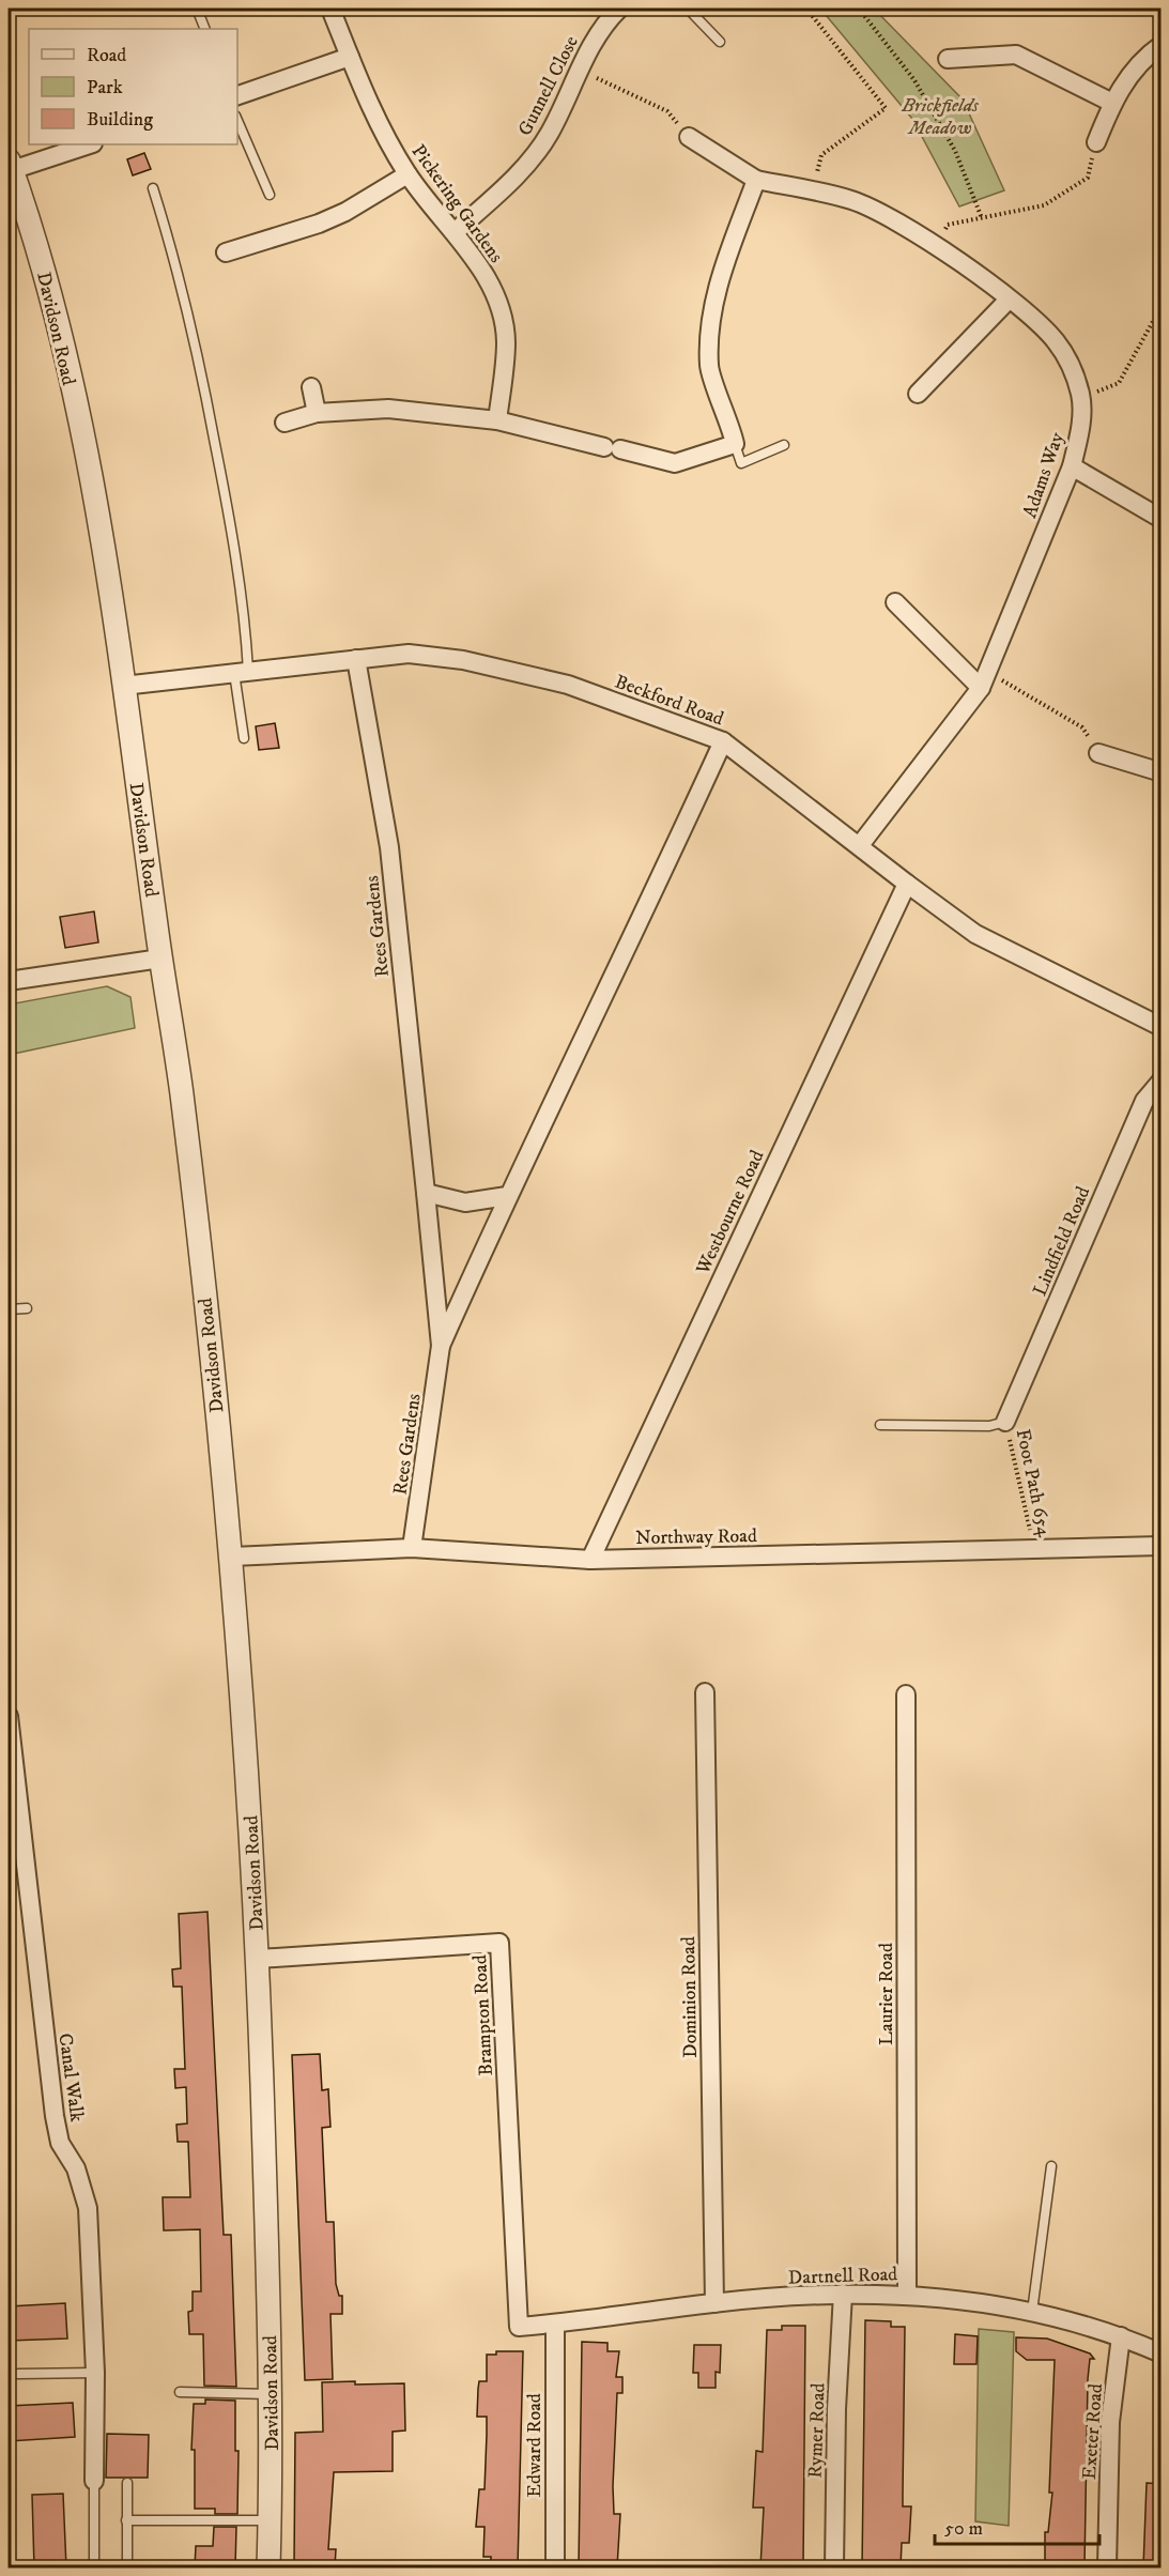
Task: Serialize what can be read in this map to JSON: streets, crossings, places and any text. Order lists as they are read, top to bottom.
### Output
{
  "streets": {
    "street": [
      "Gunnell Close",
      "Pickering Gardens",
      "Davidson Road",
      "Adams Way",
      "Beckford Road",
      "Rees Gardens",
      "Westbourne Road",
      "Lindfield Road",
      "Northway Road",
      "Laurier Road",
      "Dominion Road",
      "Brampton Road",
      "Canal Walk",
      "Dartnell Road",
      "Rymer Road",
      "Exeter Road",
      "Edward Road"
    ],
    "path": ["Foot Path 654"]
  },
  "crossings": [
    ["Gunnell Close", "Pickering Gardens"],
    ["Davidson Road", "Beckford Road"],
    ["Davidson Road", "Northway Road"],
    ["Davidson Road", "Brampton Road"],
    ["Adams Way", "Beckford Road"],
    ["Beckford Road", "Rees Gardens"],
    ["Beckford Road", "Westbourne Road"],
    ["Rees Gardens", "Northway Road"],
    ["Westbourne Road", "Northway Road"],
    ["Lindfield Road", "Foot Path 654"],
    ["Foot Path 654", "Northway Road"],
    ["Laurier Road", "Dartnell Road"],
    ["Dominion Road", "Dartnell Road"],
    ["Brampton Road", "Dartnell Road"],
    ["Dartnell Road", "Rymer Road"],
    ["Dartnell Road", "Exeter Road"],
    ["Dartnell Road", "Edward Road"]
  ],
  "parks": ["Brickfields Meadow"],
  "legend": ["Road", "Park", "Building"],
  "scale_bar": "50 m"
}
